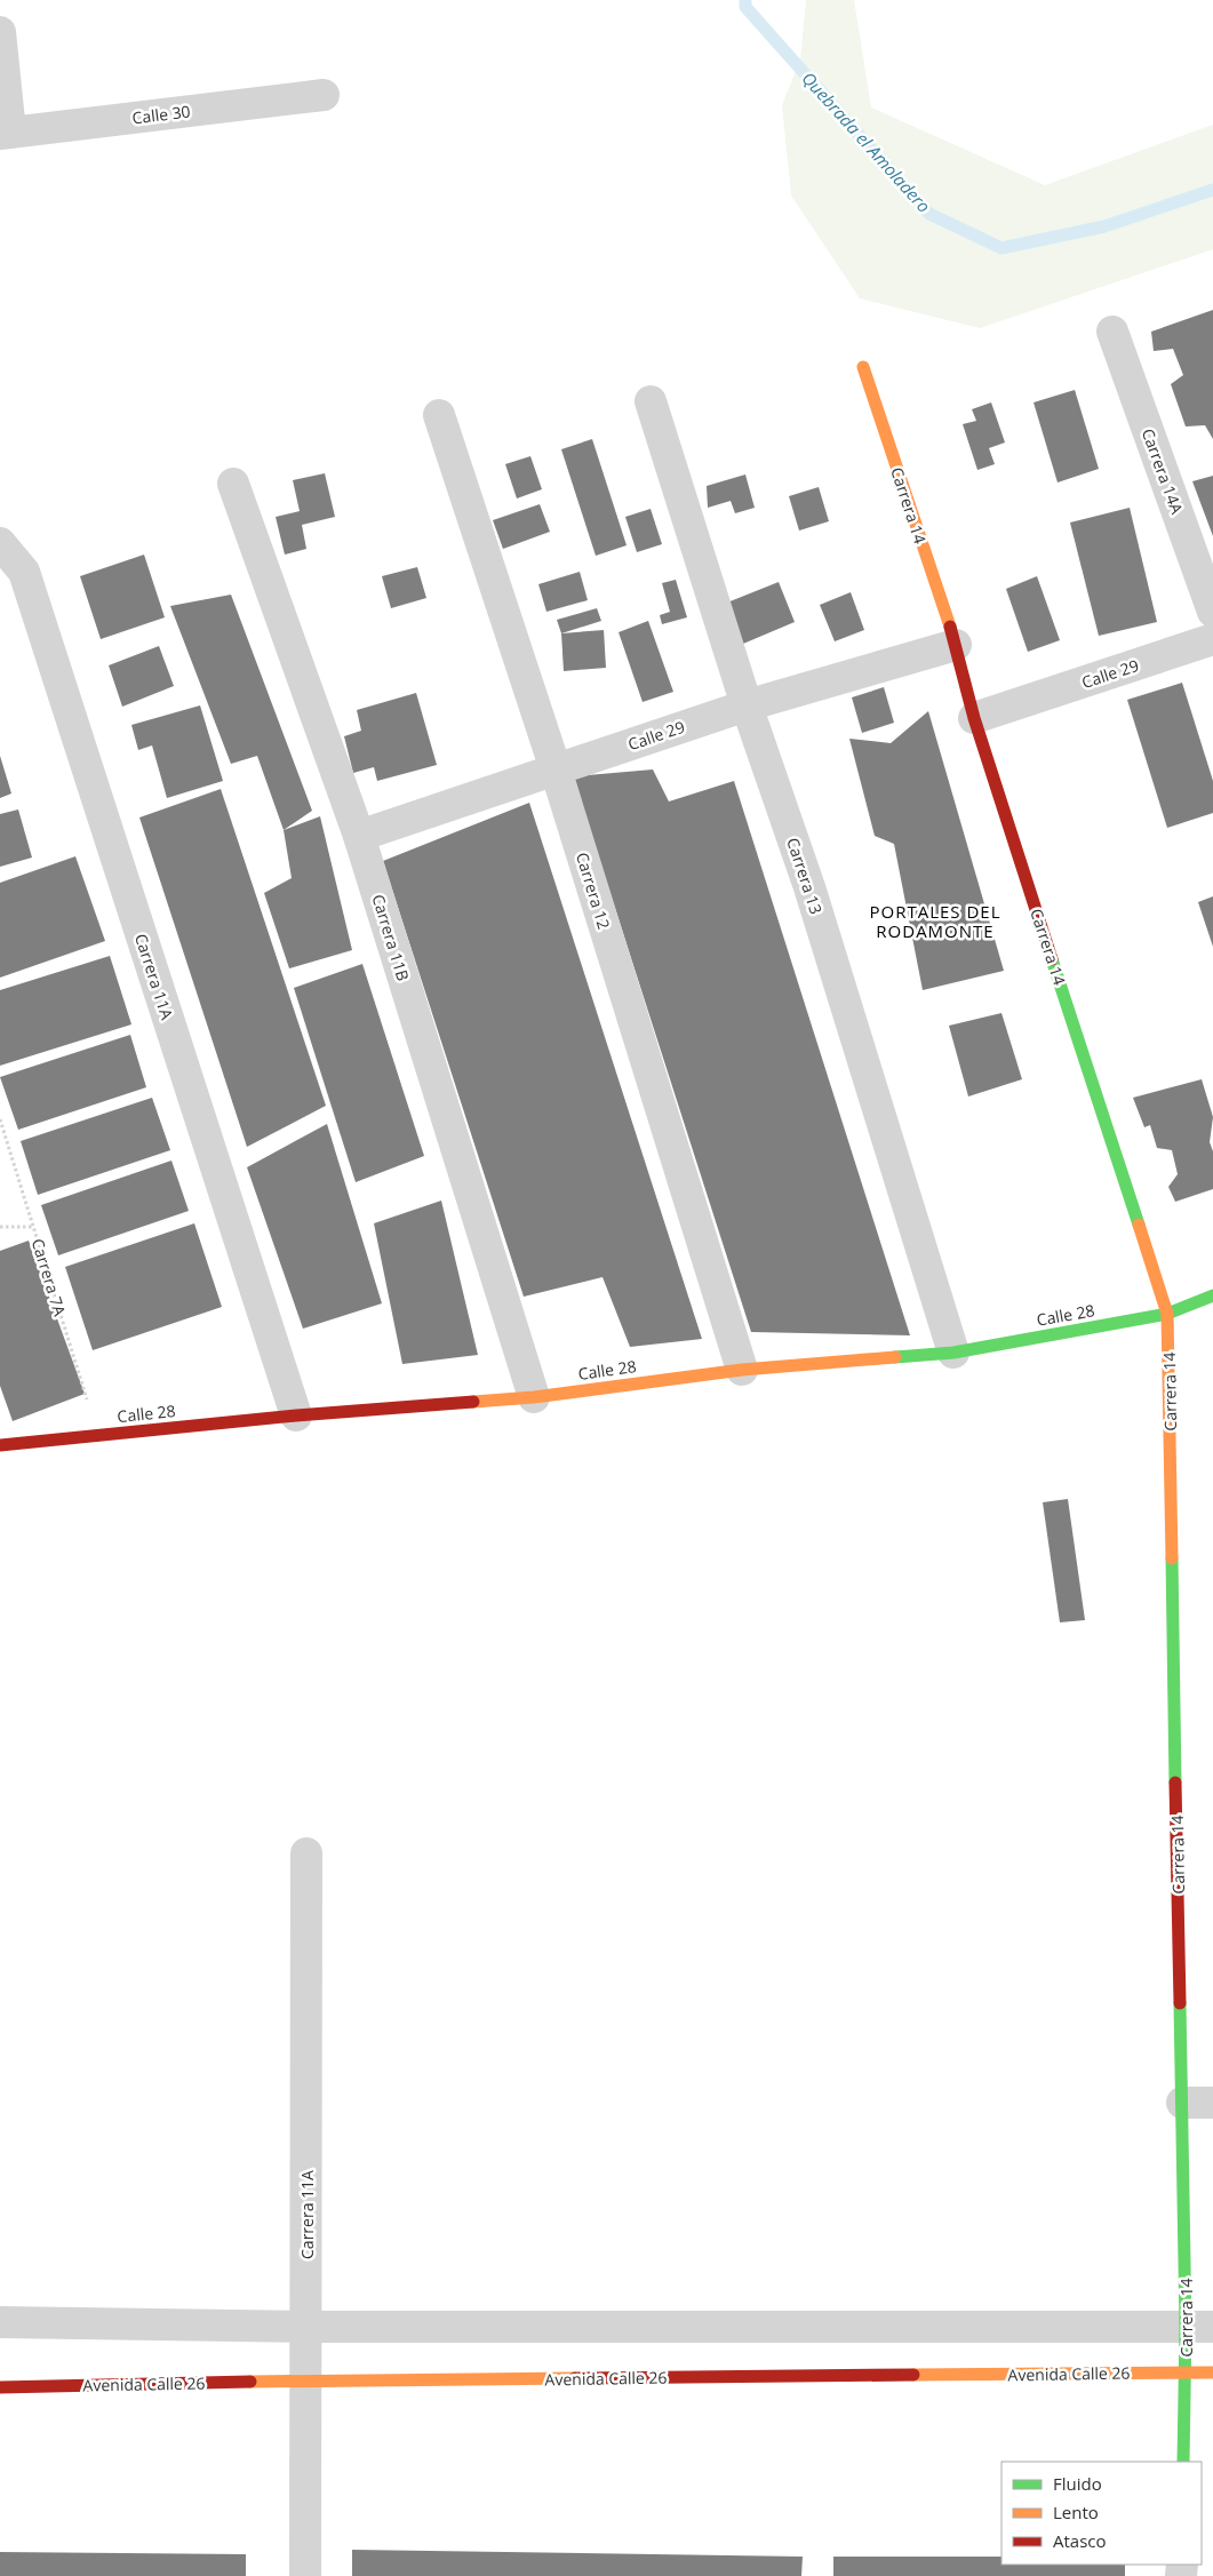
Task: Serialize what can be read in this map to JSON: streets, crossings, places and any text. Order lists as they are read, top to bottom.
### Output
{
  "streets": {
    "street": [
      "Calle 30",
      "Carrera 14A",
      "Carrera 14",
      "Calle 29",
      "Carrera 13",
      "Carrera 12",
      "Carrera 11B",
      "Carrera 11A",
      "Calle 28",
      "Avenida Calle 26"
    ],
    "path": ["Carrera 7A"]
  },
  "crossings": [
    ["Carrera 14", "Calle 29"],
    ["Carrera 14", "Calle 28"],
    ["Carrera 14", "Avenida Calle 26"],
    ["Calle 29", "Carrera 13"],
    ["Calle 29", "Carrera 12"],
    ["Calle 29", "Carrera 11B"],
    ["Carrera 13", "Calle 28"],
    ["Carrera 12", "Calle 28"],
    ["Carrera 11B", "Calle 28"],
    ["Carrera 11A", "Calle 28"],
    ["Carrera 11A", "Avenida Calle 26"],
    ["Carrera 7A", "Calle 28"]
  ],
  "districts": ["PORTALES DEL RODAMONTE"],
  "water": ["Quebrada el Amoladero"],
  "legend": ["Fluido", "Lento", "Atasco"]
}
